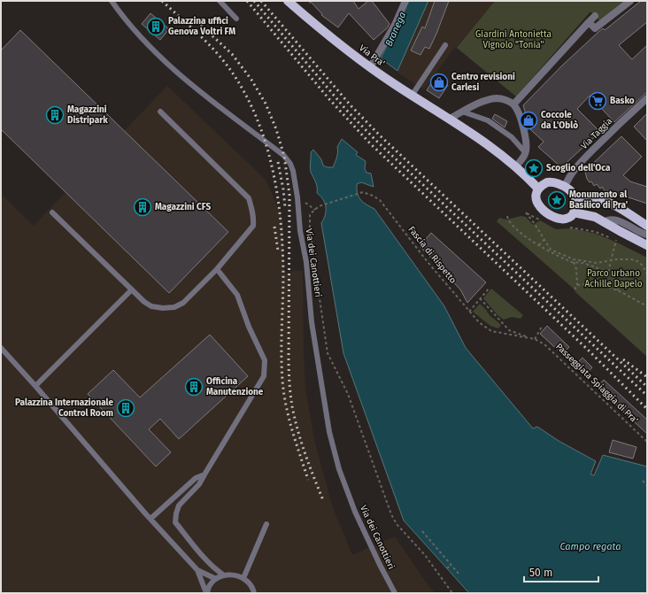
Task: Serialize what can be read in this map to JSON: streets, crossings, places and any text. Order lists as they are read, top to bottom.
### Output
{
  "streets": {
    "main road": ["Via Pra'"],
    "street": ["Via Taggia"],
    "lane": ["Via dei Canottieri"],
    "path": ["Fascia di Rispetto", "Passeggiata Spiaggia di Pra'"]
  },
  "crossings": [
    ["Via Pra'", "Via Taggia"],
    ["Fascia di Rispetto", "Passeggiata Spiaggia di Pra'"]
  ],
  "water": ["Branega", "Campo regata"],
  "parks": ["Giardini Antonietta Vignolo \"Tonia\"", "Parco urbano Achille Dapelo"],
  "places": {
    "building": [
      "Palazzina uffici Genova Voltri FM",
      "Magazzini Distripark",
      "Magazzini CFS",
      "Officina Manutenzione",
      "Palazzina Internazionale Control Room"
    ],
    "shop": ["Centro revisioni Carlesi", "Coccole da L'Oblò"],
    "supermarket": ["Basko"],
    "place": ["Scoglio dell'Oca", "Monumento al Basilico di Pra'"]
  },
  "scale_bar": "50 m"
}
